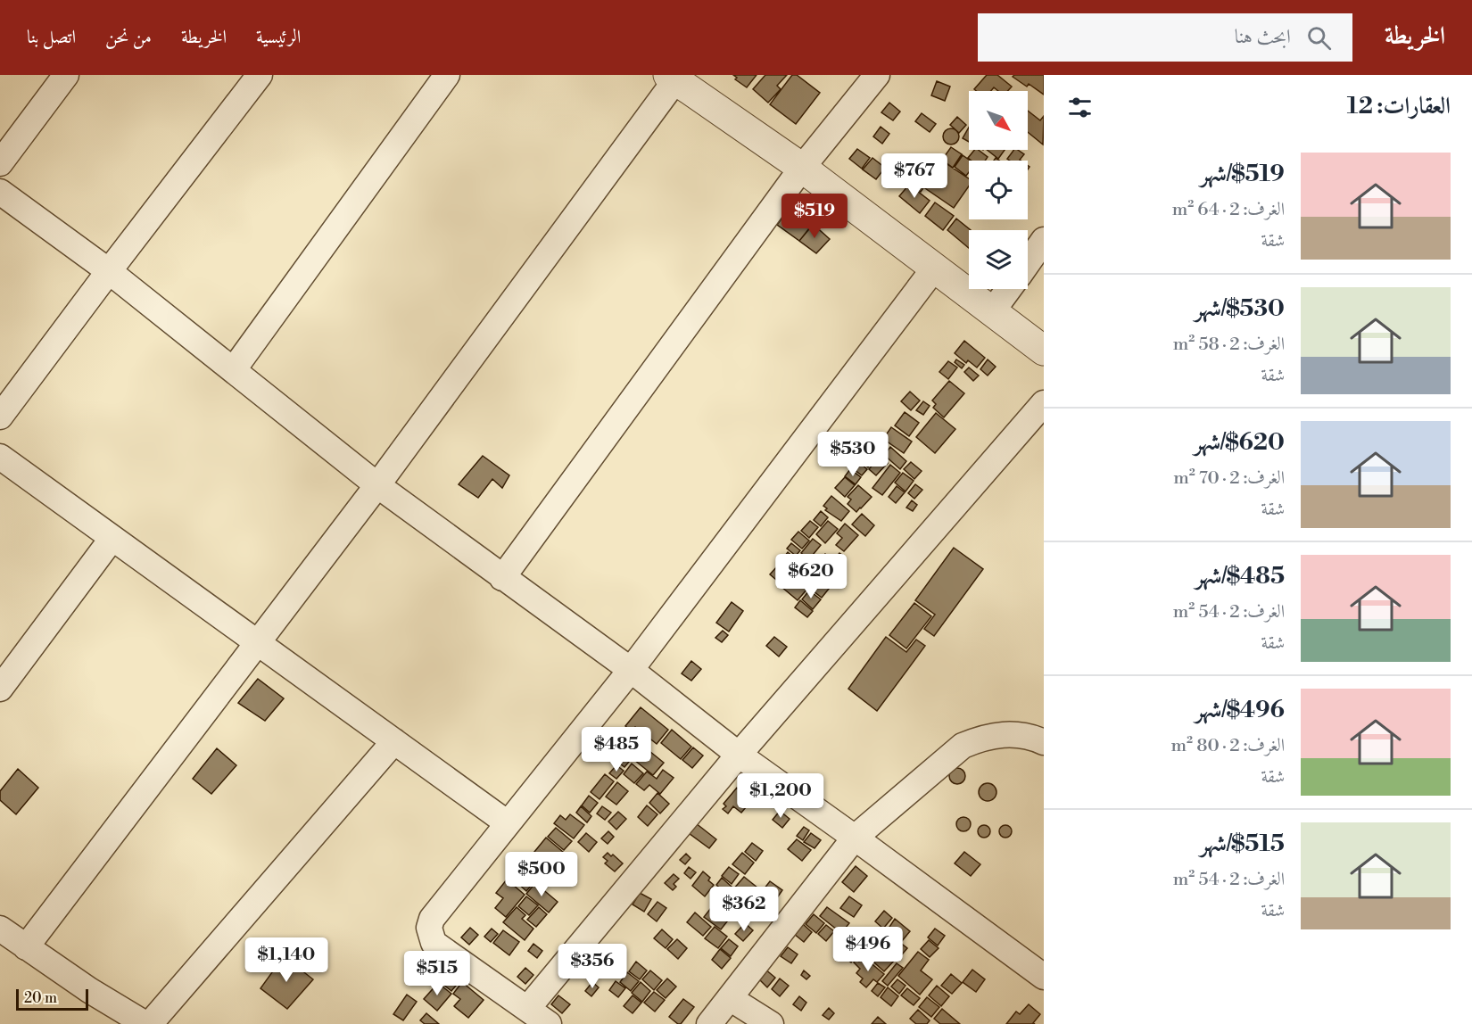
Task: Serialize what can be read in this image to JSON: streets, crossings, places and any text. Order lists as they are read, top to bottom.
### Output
{
  "scale_bar": "20 m",
  "north": "bottom right",
  "page": {
    "header": "الخريطة",
    "search": "ابحث هنا",
    "nav": [
      "الرئيسية",
      "الخريطة",
      "من نحن",
      "اتصل بنا"
    ],
    "heading": "العقارات: 12",
    "list": [
      {
        "name": "$519/شهر",
        "note": "الغرف: 2 · 64 m² · شقة"
      },
      {
        "name": "$530/شهر",
        "note": "الغرف: 2 · 58 m² · شقة"
      },
      {
        "name": "$620/شهر",
        "note": "الغرف: 2 · 70 m² · شقة"
      },
      {
        "name": "$485/شهر",
        "note": "الغرف: 2 · 54 m² · شقة"
      },
      {
        "name": "$496/شهر",
        "note": "الغرف: 2 · 80 m² · شقة"
      },
      {
        "name": "$515/شهر",
        "note": "الغرف: 2 · 54 m² · شقة"
      }
    ],
    "price": [
      "$767",
      "$519",
      "$530",
      "$620",
      "$485",
      "$1,200",
      "$500",
      "$362",
      "$496",
      "$1,140",
      "$356",
      "$515"
    ],
    "scale": "20 m"
  }
}
